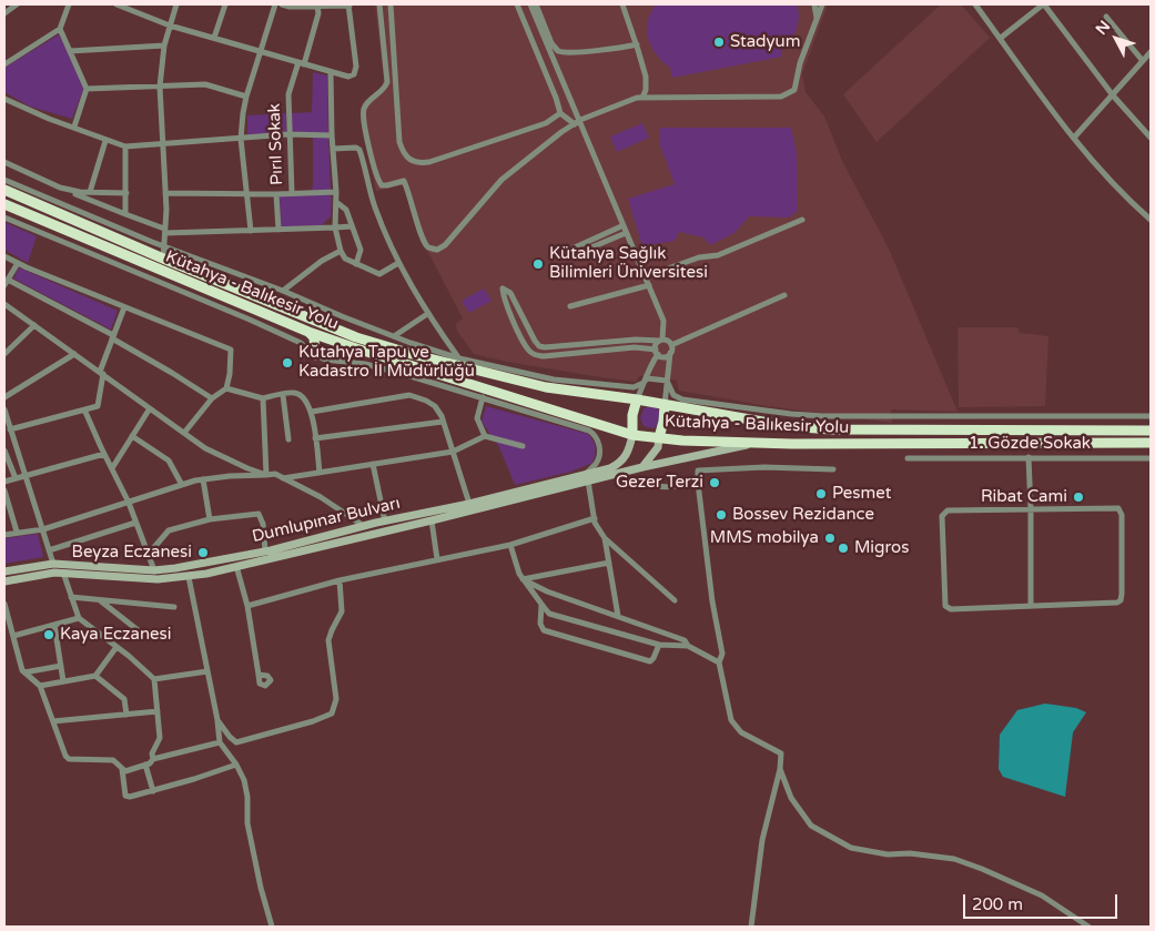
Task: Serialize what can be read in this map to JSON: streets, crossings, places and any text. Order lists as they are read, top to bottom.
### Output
{
  "streets": {
    "highway": ["Kütahya - Balıkesir Yolu"],
    "main road": ["Dumlupınar Bulvarı"],
    "street": ["Pırıl Sokak", "1. Gözde Sokak"]
  },
  "crossings": [
    ["Kütahya - Balıkesir Yolu", "Dumlupınar Bulvarı"]
  ],
  "places": [
    "Stadyum",
    "Kütahya Sağlık Bilimleri Üniversitesi",
    "Kütahya Tapu ve Kadastro İl Müdürlüğü",
    "Gezer Terzi",
    "Pesmet",
    "Ribat Cami",
    "Bossev Rezidance",
    "MMS mobilya",
    "Migros",
    "Beyza Eczanesi",
    "Kaya Eczanesi"
  ],
  "scale_bar": "200 m",
  "north": "top left"
}
